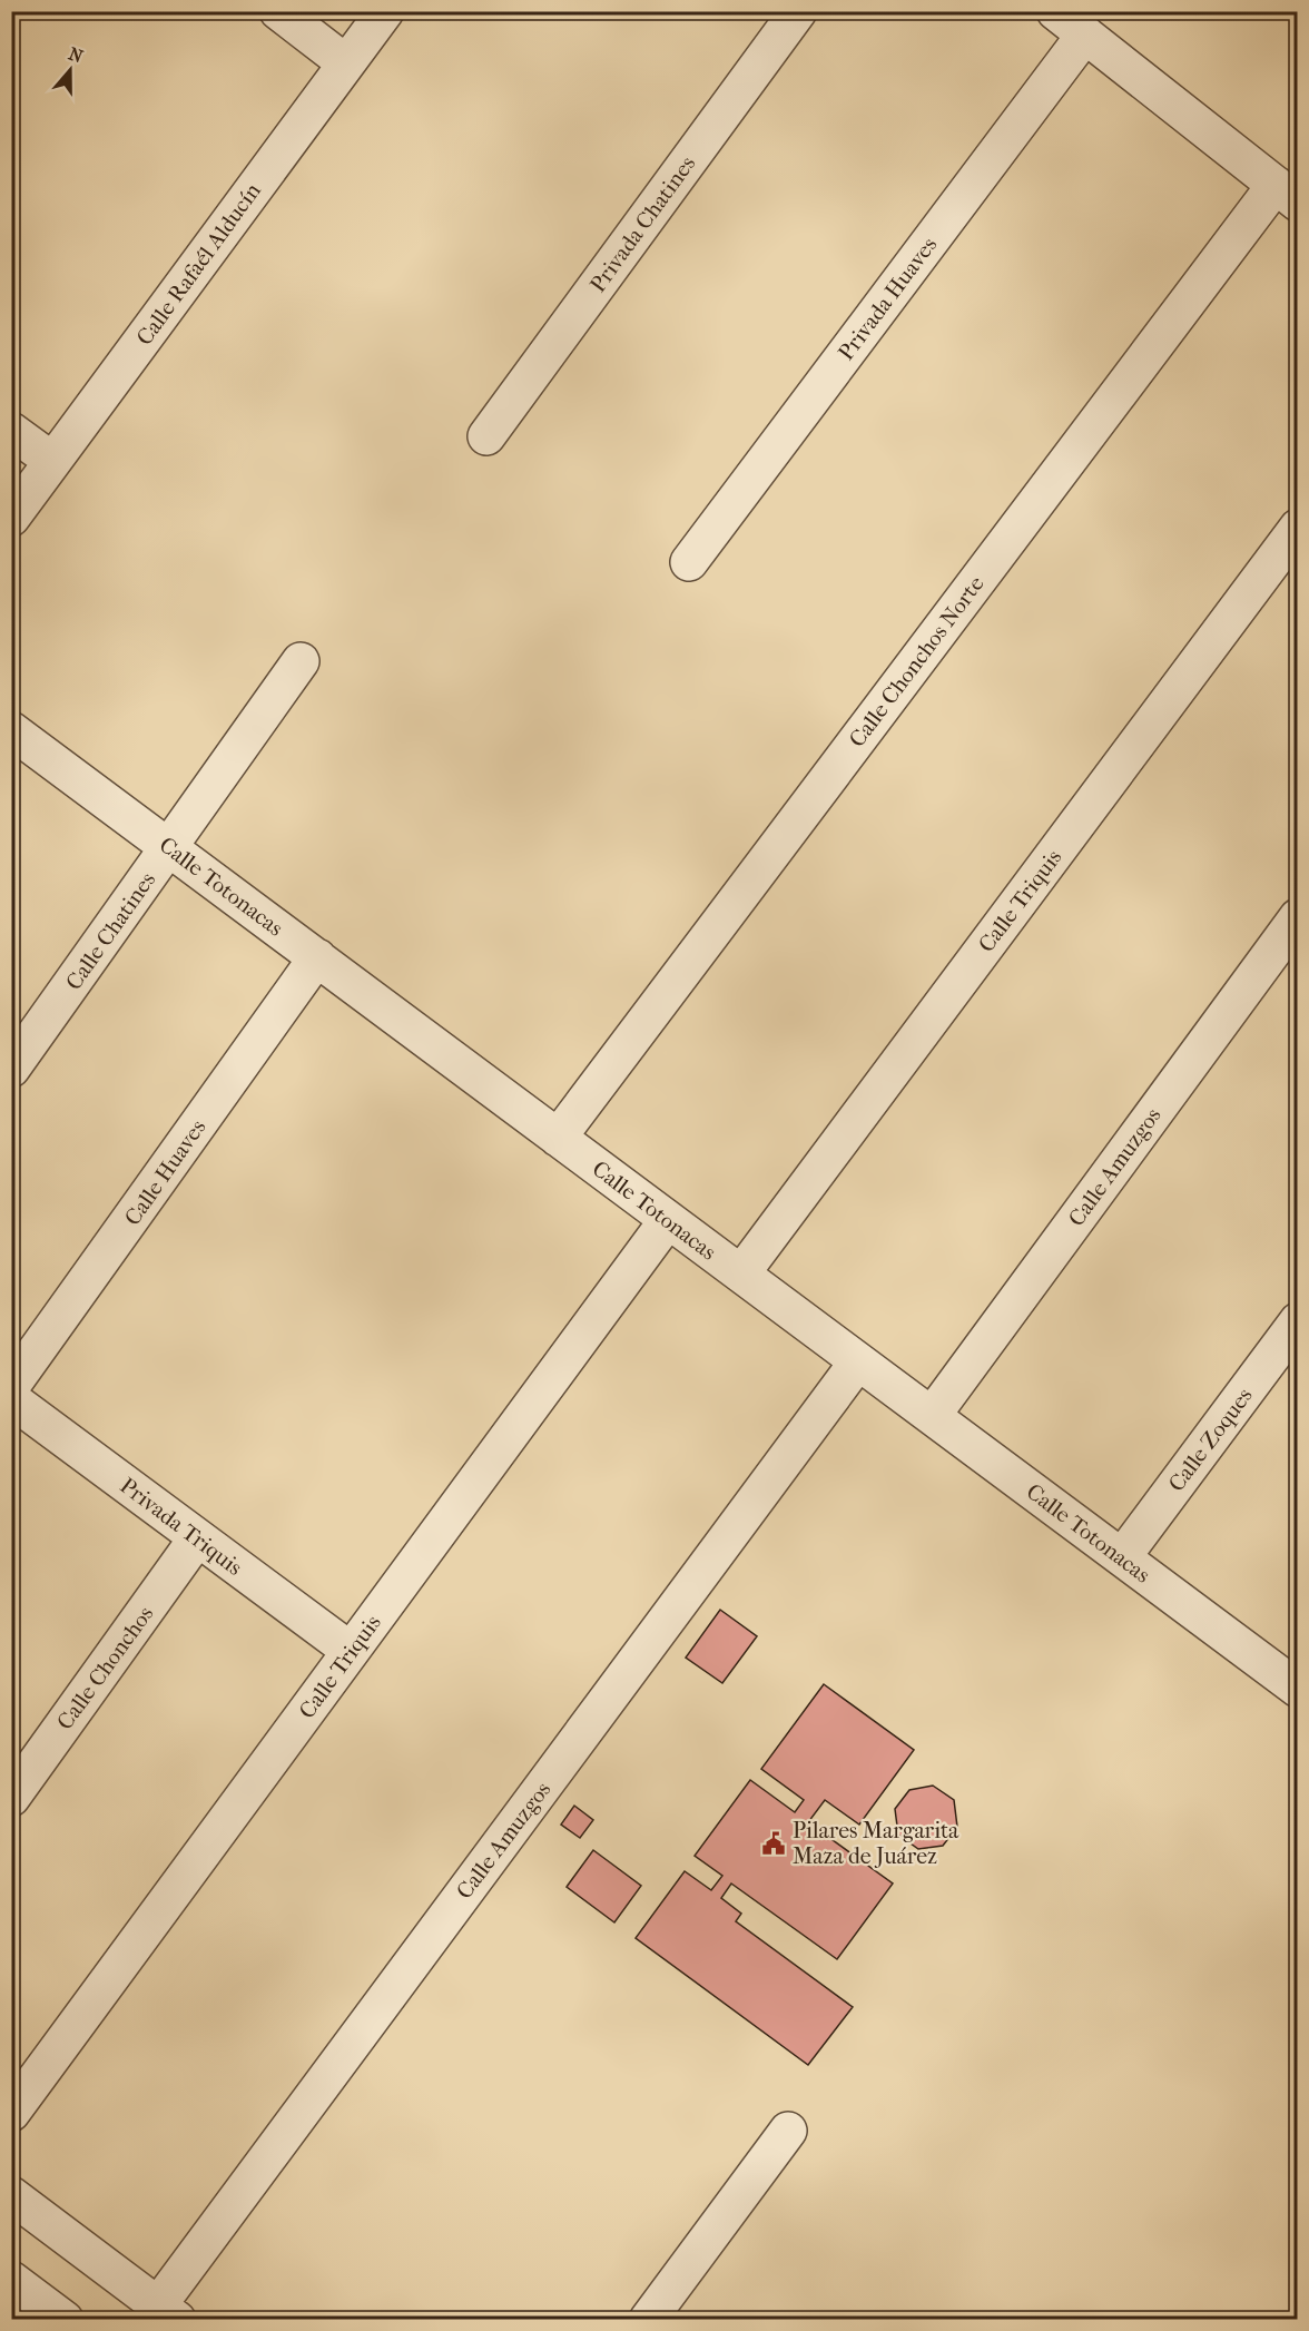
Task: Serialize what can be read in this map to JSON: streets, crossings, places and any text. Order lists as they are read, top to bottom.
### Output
{
  "streets": {
    "street": [
      "Privada Chatines",
      "Calle Rafaél Alducín",
      "Privada Huaves",
      "Calle Chonchos Norte",
      "Calle Totonacas",
      "Calle Triquis",
      "Calle Chatines",
      "Calle Amuzgos",
      "Calle Huaves",
      "Calle Zoques",
      "Privada Triquis",
      "Calle Chonchos"
    ]
  },
  "crossings": [
    ["Calle Chonchos Norte", "Calle Totonacas"],
    ["Calle Totonacas", "Calle Triquis"],
    ["Calle Totonacas", "Calle Chatines"],
    ["Calle Totonacas", "Calle Amuzgos"],
    ["Calle Totonacas", "Calle Huaves"],
    ["Calle Totonacas", "Calle Zoques"],
    ["Calle Triquis", "Privada Triquis"],
    ["Privada Triquis", "Calle Chonchos"]
  ],
  "places": {
    "public building": ["Pilares Margarita Maza de Juárez"]
  },
  "north": "top"
}
